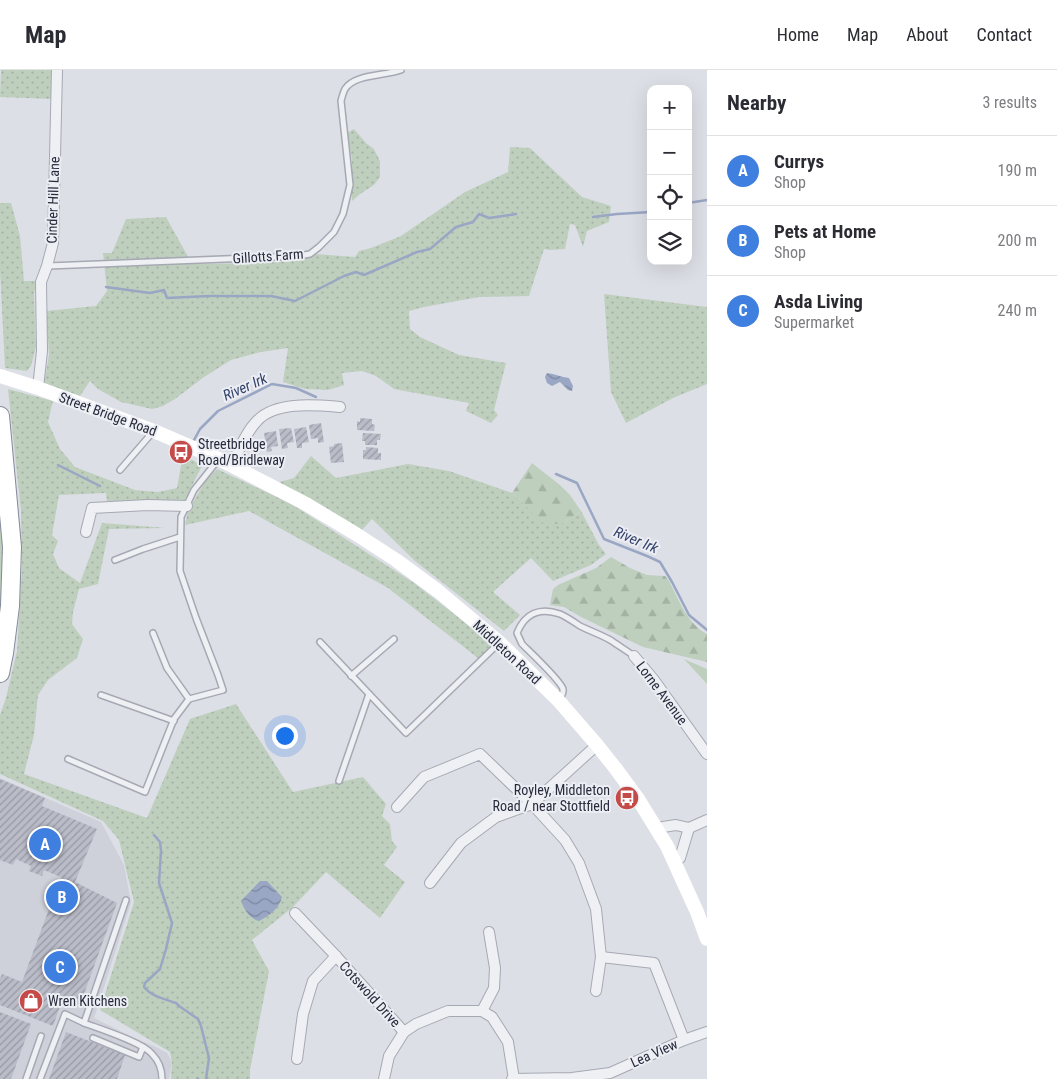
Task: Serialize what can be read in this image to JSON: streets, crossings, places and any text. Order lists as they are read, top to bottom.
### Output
{
  "streets": {
    "main road": ["Street Bridge Road", "Middleton Road"],
    "street": [
      "Cinder Hill Lane",
      "Lorne Avenue",
      "Cotswold Drive",
      "Lea View"
    ],
    "lane": ["Gillotts Farm"]
  },
  "crossings": [
    ["Cinder Hill Lane", "Gillotts Farm"],
    ["Cinder Hill Lane", "Street Bridge Road"],
    ["Street Bridge Road", "Middleton Road"]
  ],
  "water": ["River Irk"],
  "places": {
    "bus stop": ["Streetbridge Road/Bridleway", "Royley, Middleton Road / near Stottfield"],
    "shop": ["Wren Kitchens"]
  },
  "page": {
    "header": "Map",
    "nav": [
      "Home",
      "Map",
      "About",
      "Contact"
    ],
    "heading": ["Nearby", "3 results"],
    "map_buttons": ["+", "−"],
    "list": [
      {
        "mark": "A",
        "name": "Currys",
        "note": "Shop",
        "value": "190 m"
      },
      {
        "mark": "B",
        "name": "Pets at Home",
        "note": "Shop",
        "value": "200 m"
      },
      {
        "mark": "C",
        "name": "Asda Living",
        "note": "Supermarket",
        "value": "240 m"
      }
    ],
    "pins": ["A", "B", "C"]
  }
}
